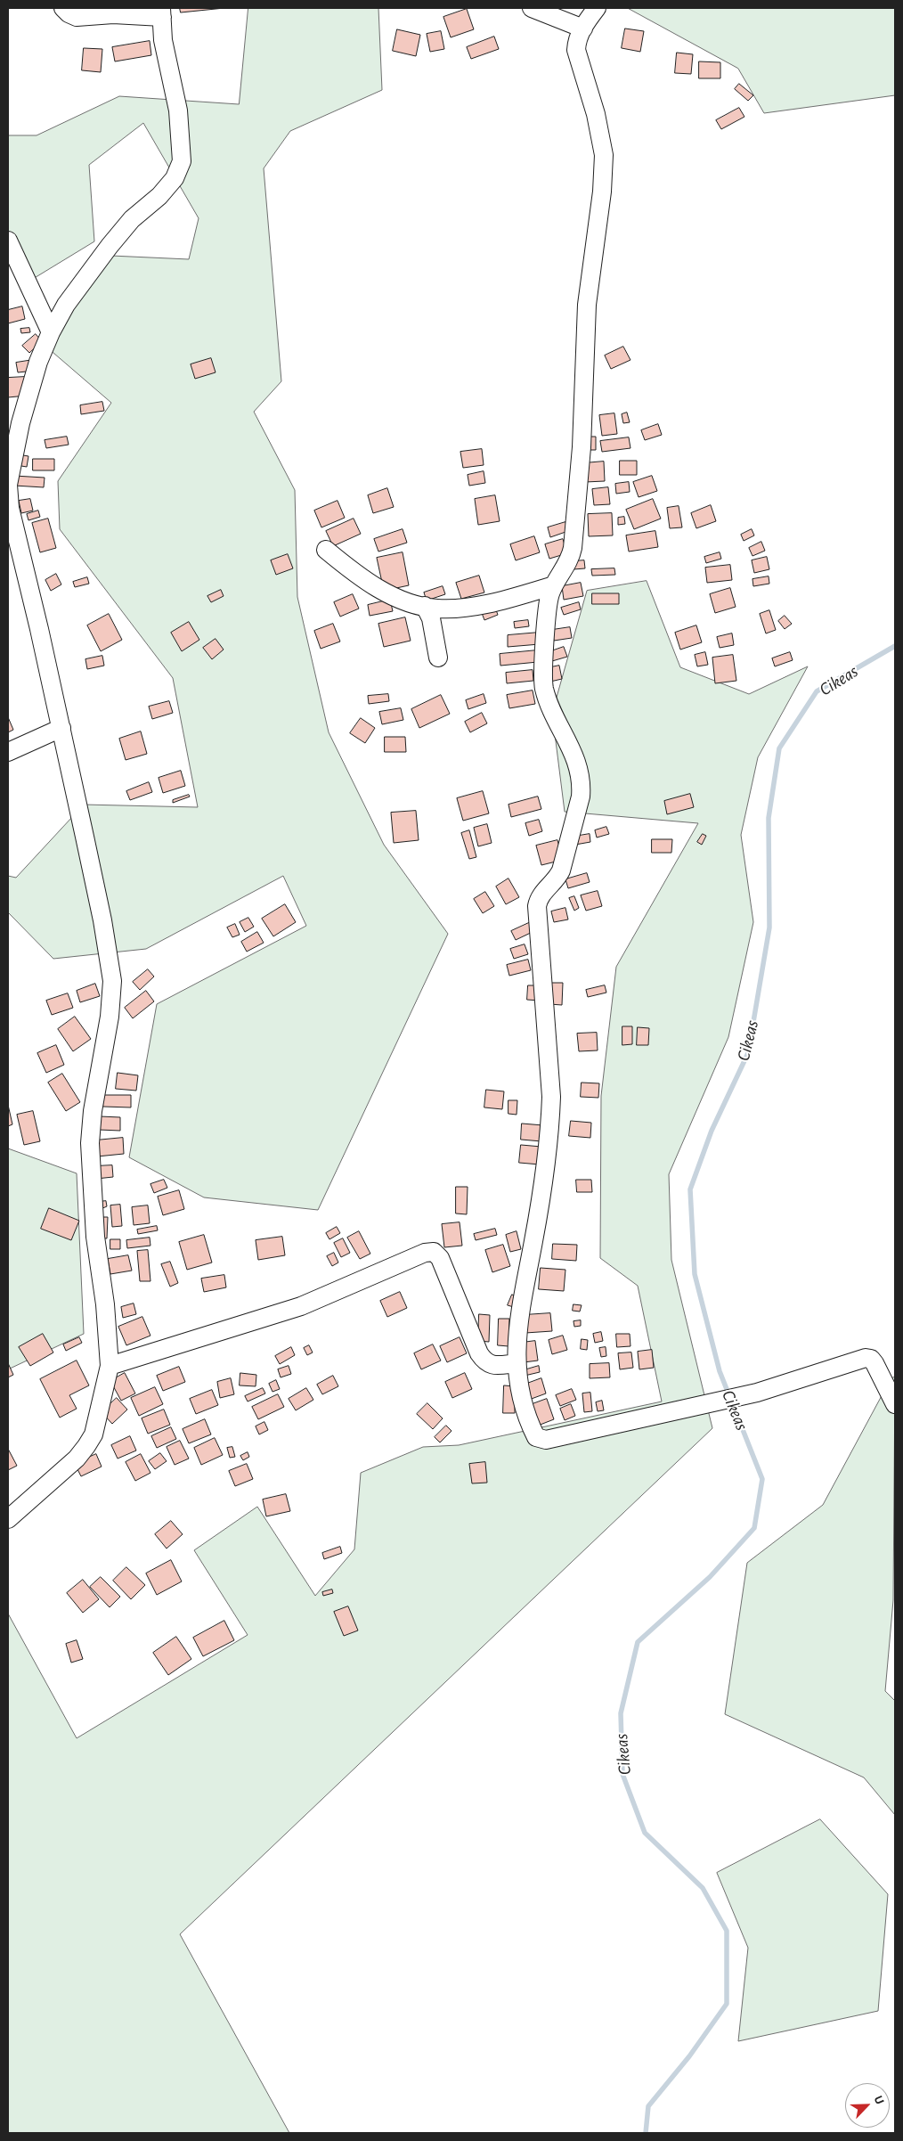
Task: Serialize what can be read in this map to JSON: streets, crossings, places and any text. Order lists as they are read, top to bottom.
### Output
{
  "water": ["Cikeas"],
  "north": "top right"
}
